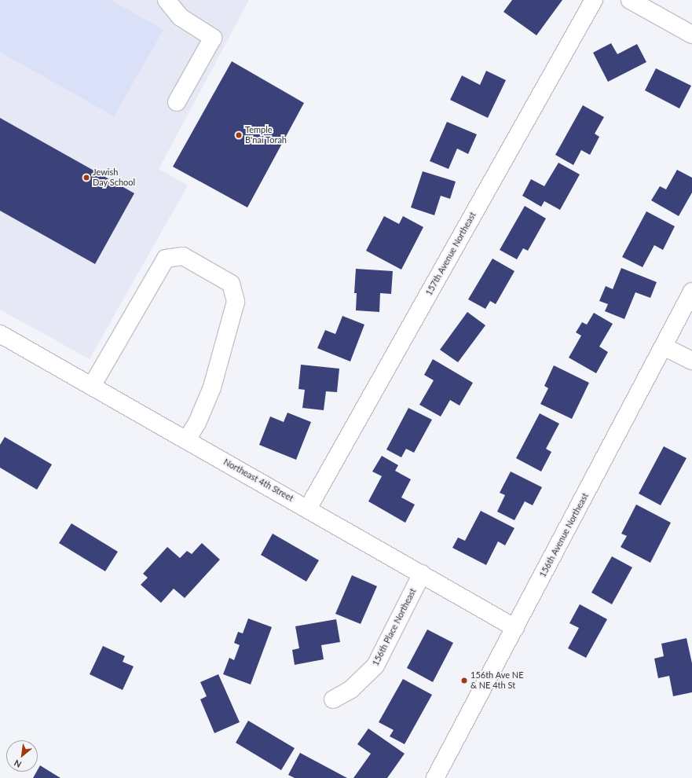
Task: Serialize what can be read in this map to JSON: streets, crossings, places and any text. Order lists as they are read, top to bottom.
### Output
{
  "streets": {
    "street": [
      "157th Avenue Northeast",
      "Northeast 4th Street",
      "156th Avenue Northeast",
      "156th Place Northeast"
    ]
  },
  "crossings": [
    ["157th Avenue Northeast", "Northeast 4th Street"],
    ["Northeast 4th Street", "156th Avenue Northeast"],
    ["Northeast 4th Street", "156th Place Northeast"]
  ],
  "places": ["Temple B'nai Torah", "Jewish Day School", "156th Ave NE & NE 4th St"],
  "north": "bottom left"
}
